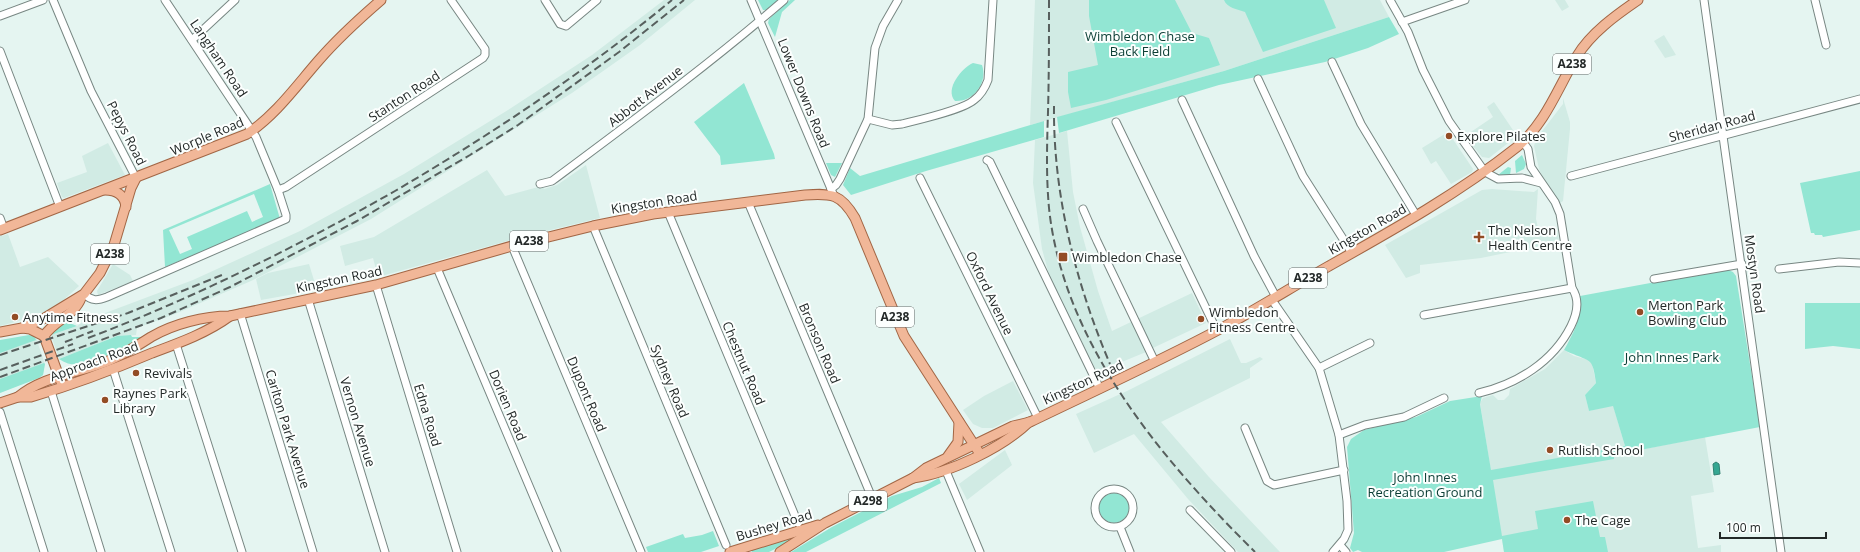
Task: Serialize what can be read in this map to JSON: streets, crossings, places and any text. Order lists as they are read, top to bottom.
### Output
{
  "streets": {
    "main road": [
      "A238",
      "Pepys Road",
      "Worple Road",
      "Kingston Road",
      "Approach Road",
      "A298",
      "Bushey Road"
    ],
    "street": [
      "Langham Road",
      "Lower Downs Road",
      "Stanton Road",
      "Abbott Avenue",
      "Sheridan Road",
      "Mostyn Road",
      "Oxford Avenue",
      "Bronson Road",
      "Chestnut Road",
      "Sydney Road",
      "Dupont Road",
      "Dorien Road",
      "Edna Road",
      "Vernon Avenue",
      "Carlton Park Avenue"
    ]
  },
  "crossings": [
    ["Langham Road", "A238"],
    ["Langham Road", "Stanton Road"],
    ["Langham Road", "Pepys Road"],
    ["Langham Road", "Worple Road"],
    ["A238", "Lower Downs Road"],
    ["A238", "Pepys Road"],
    ["A238", "Kingston Road"],
    ["A238", "Bushey Road"],
    ["Lower Downs Road", "Abbott Avenue"],
    ["Lower Downs Road", "Kingston Road"],
    ["Sheridan Road", "Mostyn Road"],
    ["Pepys Road", "Worple Road"],
    ["Kingston Road", "Oxford Avenue"],
    ["Kingston Road", "Bronson Road"],
    ["Kingston Road", "Approach Road"],
    ["Kingston Road", "Chestnut Road"],
    ["Kingston Road", "Sydney Road"],
    ["Kingston Road", "Dupont Road"],
    ["Kingston Road", "Dorien Road"],
    ["Kingston Road", "Edna Road"],
    ["Kingston Road", "Vernon Avenue"],
    ["Kingston Road", "Carlton Park Avenue"],
    ["Kingston Road", "Bushey Road"],
    ["Sydney Road", "Bushey Road"]
  ],
  "parks": ["Wimbledon Chase Back Field", "John Innes Park", "John Innes Recreation Ground"],
  "places": {
    "other": [
      "Explore Pilates",
      "Merton Park Bowling Club",
      "Anytime Fitness",
      "Wimbledon Fitness Centre",
      "Revivals",
      "Raynes Park Library",
      "Rutlish School",
      "The Cage"
    ],
    "health": ["The Nelson Health Centre"],
    "transit": ["Wimbledon Chase"]
  },
  "scale_bar": "100 m"
}
